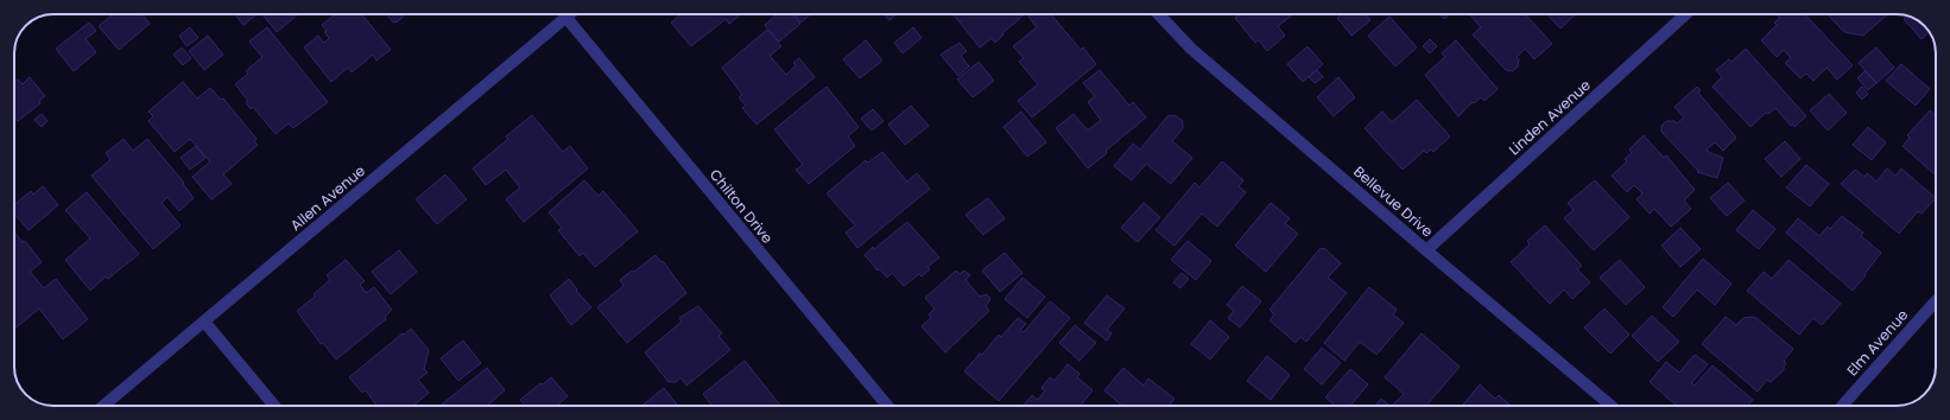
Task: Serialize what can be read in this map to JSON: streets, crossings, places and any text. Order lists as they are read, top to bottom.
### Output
{
  "streets": {
    "street": [
      "Linden Avenue",
      "Allen Avenue",
      "Bellevue Drive",
      "Chilton Drive",
      "Elm Avenue"
    ]
  },
  "crossings": [
    ["Linden Avenue", "Bellevue Drive"],
    ["Allen Avenue", "Chilton Drive"]
  ]
}
